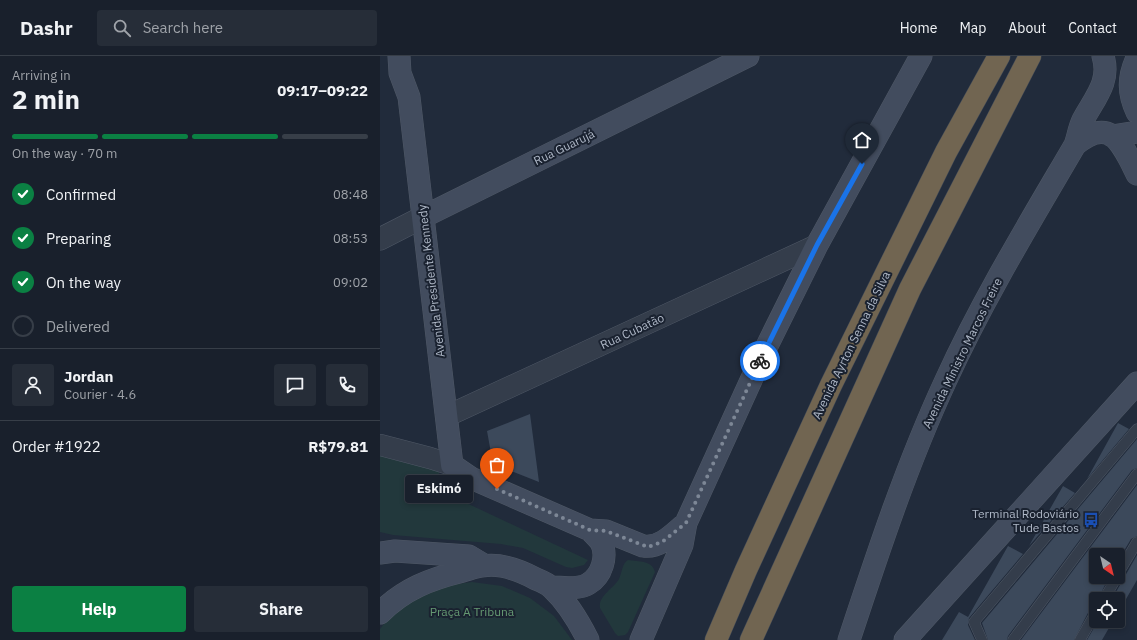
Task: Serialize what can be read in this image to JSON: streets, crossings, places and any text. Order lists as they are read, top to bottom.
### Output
{
  "streets": {
    "highway": ["Avenida Ayrton Senna da Silva"],
    "main road": ["Rua Guarujá", "Avenida Presidente Kennedy", "Avenida Ministro Marcos Freire"],
    "street": ["Rua Cubatão"]
  },
  "crossings": [
    ["Rua Guarujá", "Avenida Presidente Kennedy"],
    ["Avenida Presidente Kennedy", "Rua Cubatão"]
  ],
  "parks": ["Praça A Tribuna"],
  "places": {
    "other": ["Eskimó"],
    "bus stop": ["Terminal Rodoviário Tude Bastos"]
  },
  "north": "bottom right",
  "page": {
    "header": "Dashr",
    "search": "Search here",
    "nav": [
      "Home",
      "Map",
      "About",
      "Contact"
    ],
    "heading": ["2 min", "Arriving in", "09:17–09:22"],
    "panel": [
      "Jordan",
      "Courier · 4.6",
      "Order #1922",
      "R$79.81"
    ],
    "bar": "On the way · 70 m",
    "list": [
      ["Confirmed", "08:48"],
      ["Preparing", "08:53"],
      ["On the way", "09:02"],
      "Delivered"
    ],
    "bubble": "Eskimó",
    "buttons": ["Help", "Share"]
  }
}
